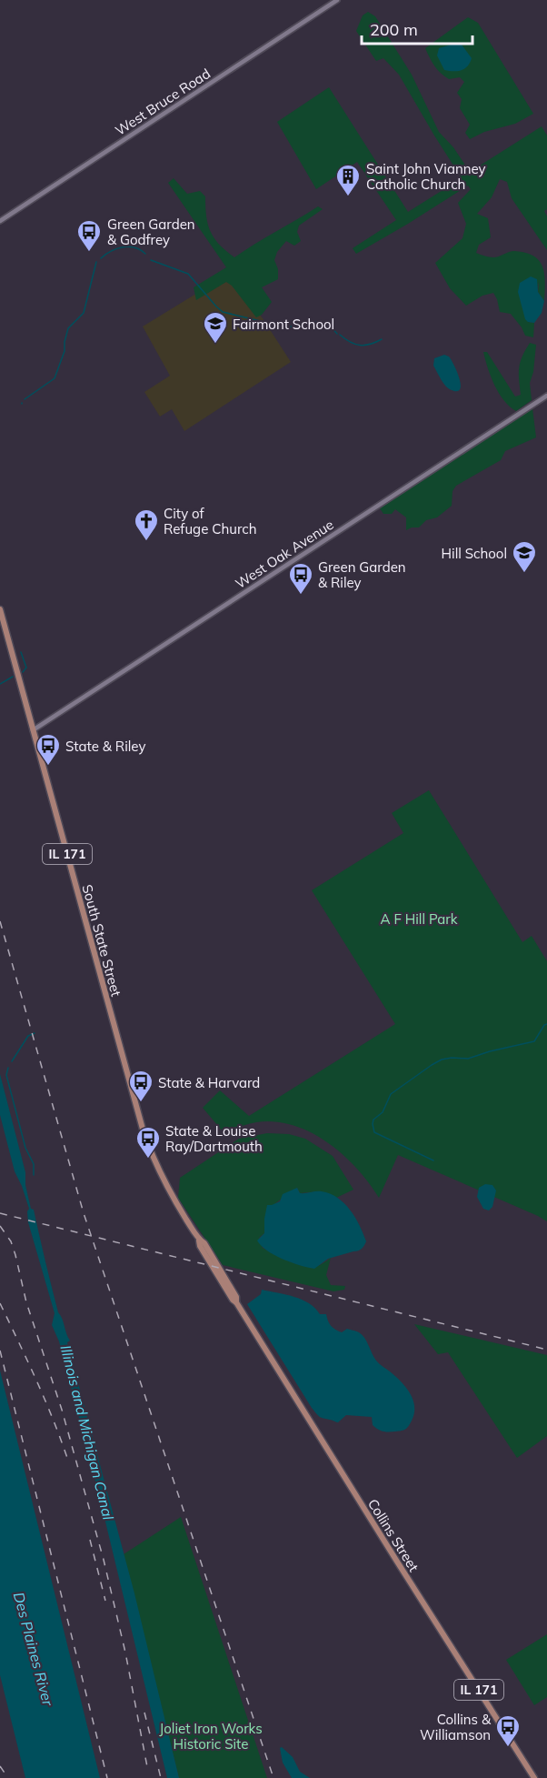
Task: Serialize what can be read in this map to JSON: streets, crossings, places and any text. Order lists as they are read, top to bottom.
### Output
{
  "streets": {
    "main road": ["IL 171", "South State Street", "Collins Street"],
    "street": ["West Bruce Road", "West Oak Avenue"]
  },
  "crossings": [
    ["West Oak Avenue", "South State Street"],
    ["South State Street", "Collins Street"]
  ],
  "water": ["Illinois and Michigan Canal", "Des Plaines River"],
  "parks": ["A F Hill Park", "Joliet Iron Works Historic Site"],
  "places": {
    "building": ["Saint John Vianney Catholic Church"],
    "bus stop": [
      "Green Garden & Godfrey",
      "Green Garden & Riley",
      "State & Riley",
      "State & Harvard",
      "State & Louise Ray/Dartmouth",
      "Collins & Williamson"
    ],
    "school or university": ["Fairmont School", "Hill School"],
    "church": ["City of Refuge Church"]
  },
  "scale_bar": "200 m"
}
